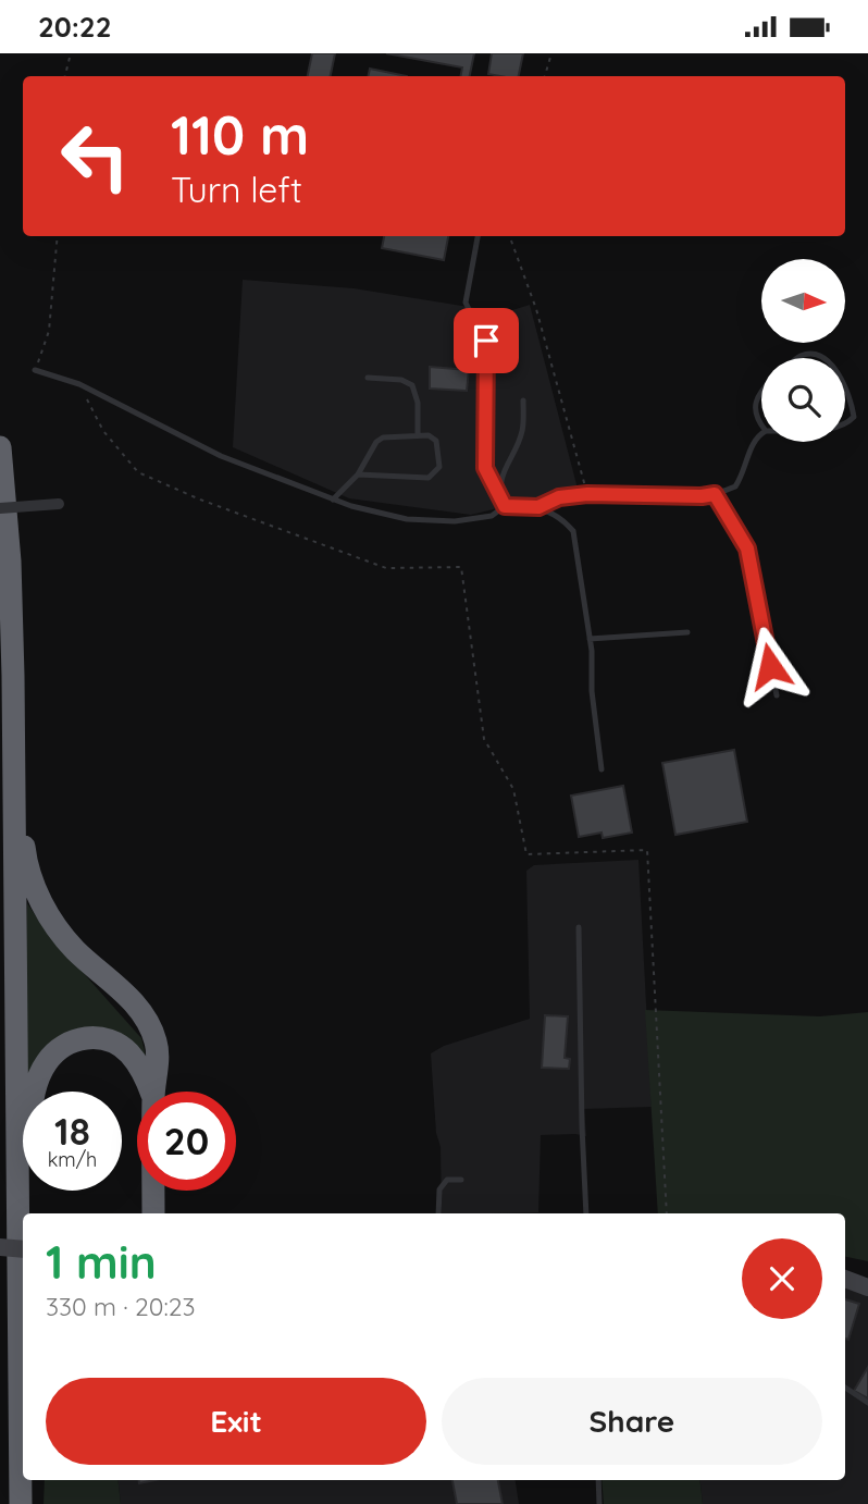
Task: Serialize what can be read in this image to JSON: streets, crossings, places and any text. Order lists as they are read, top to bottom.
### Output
{
  "north": "right",
  "page": {
    "status": "20:22",
    "turn": ["110 m", "Turn left"],
    "speed": "18 km/h",
    "limit": "20",
    "heading": ["1 min", "330 m · 20:23"],
    "buttons": ["Exit", "Share"]
  }
}
